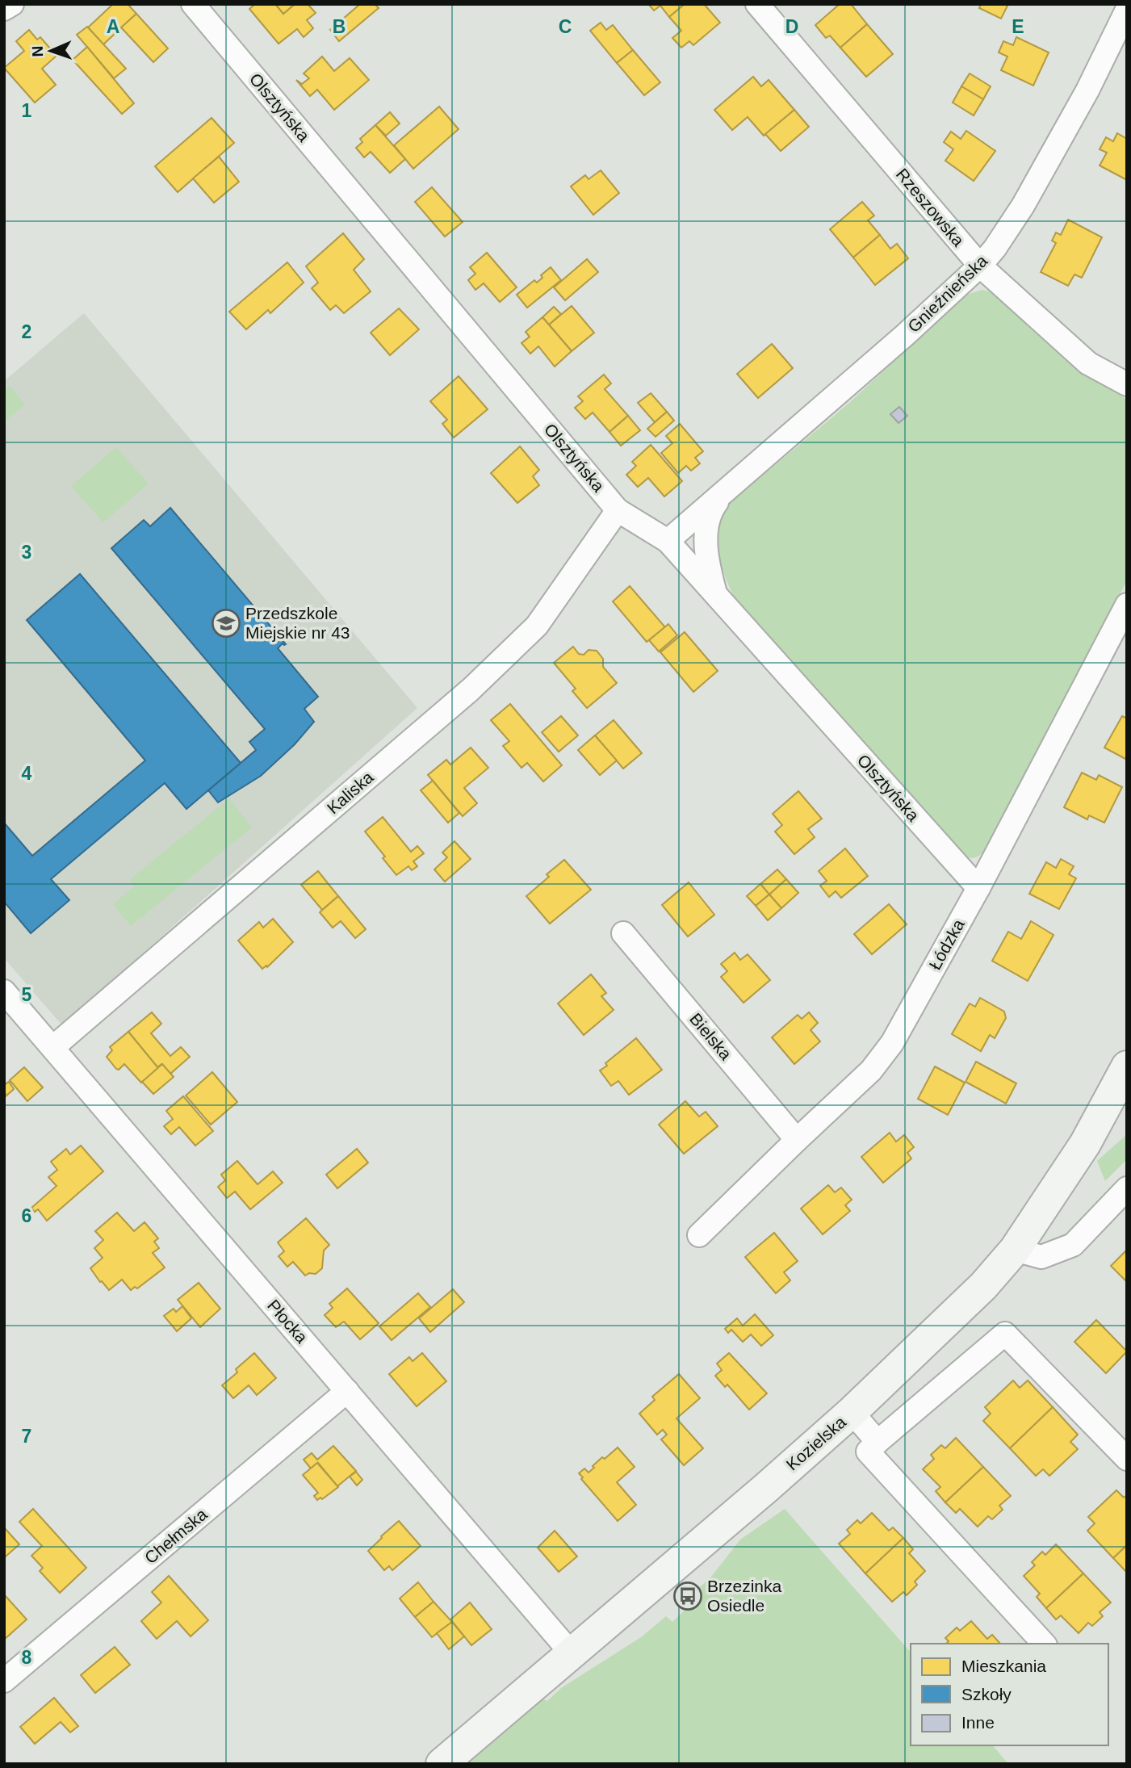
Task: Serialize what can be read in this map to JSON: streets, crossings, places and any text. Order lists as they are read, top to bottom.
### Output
{
  "streets": {
    "street": [
      "Olsztyńska",
      "Rzeszowska",
      "Gnieźnieńska",
      "Kaliska",
      "Łódzka",
      "Bielska",
      "Płocka",
      "Kozielska",
      "Chełmska"
    ]
  },
  "crossings": [
    ["Olsztyńska", "Gnieźnieńska"],
    ["Olsztyńska", "Kaliska"],
    ["Olsztyńska", "Łódzka"],
    ["Rzeszowska", "Gnieźnieńska"],
    ["Kaliska", "Płocka"],
    ["Łódzka", "Bielska"],
    ["Płocka", "Kozielska"],
    ["Płocka", "Chełmska"]
  ],
  "places": {
    "school or university": ["Przedszkole Miejskie nr 43"],
    "bus stop": ["Brzezinka Osiedle"]
  },
  "legend": ["Mieszkania", "Szkoły", "Inne"],
  "north": "left",
  "grid": {
    "columns": [
      "A",
      "B",
      "C",
      "D",
      "E"
    ],
    "rows": [
      "1",
      "2",
      "3",
      "4",
      "5",
      "6",
      "7",
      "8"
    ]
  }
}
